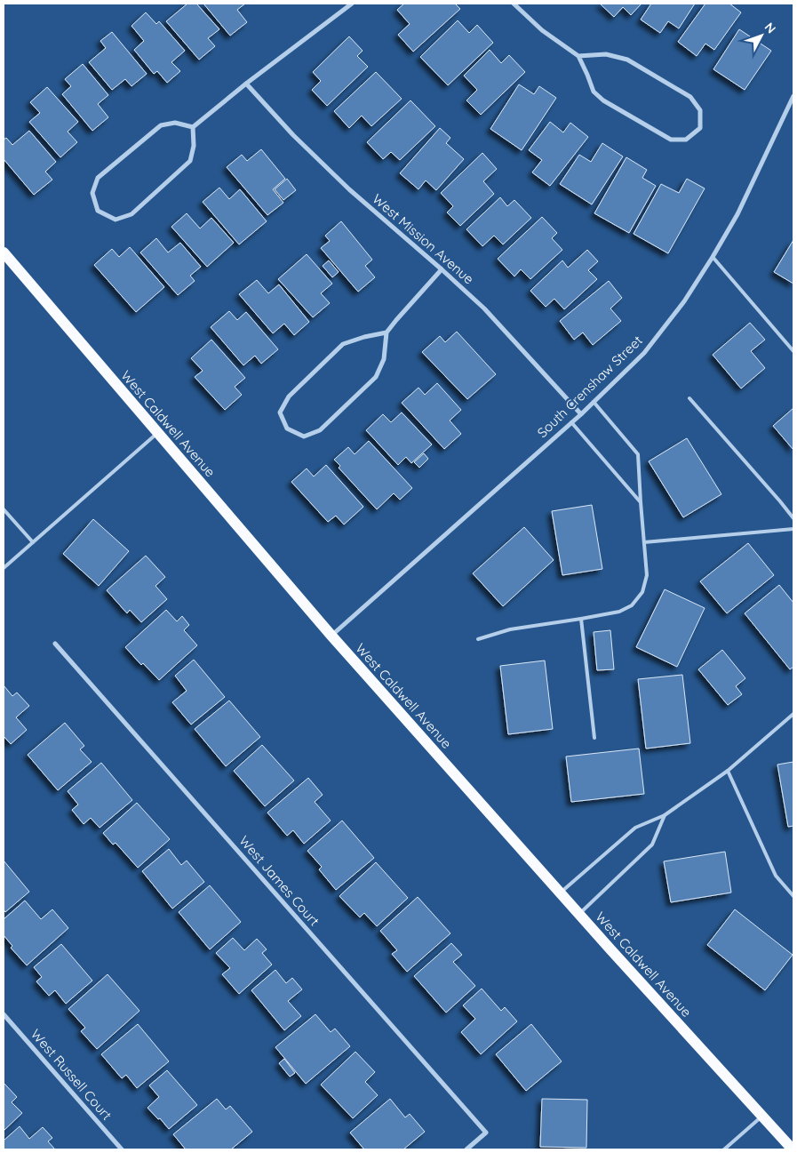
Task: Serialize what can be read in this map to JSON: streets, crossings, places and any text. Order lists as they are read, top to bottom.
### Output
{
  "streets": {
    "main road": ["West Caldwell Avenue"],
    "street": [
      "West Mission Avenue",
      "South Crenshaw Street",
      "West James Court",
      "West Russell Court"
    ]
  },
  "crossings": [
    ["West Mission Avenue", "South Crenshaw Street"],
    ["South Crenshaw Street", "West Caldwell Avenue"]
  ],
  "north": "top right"
}
